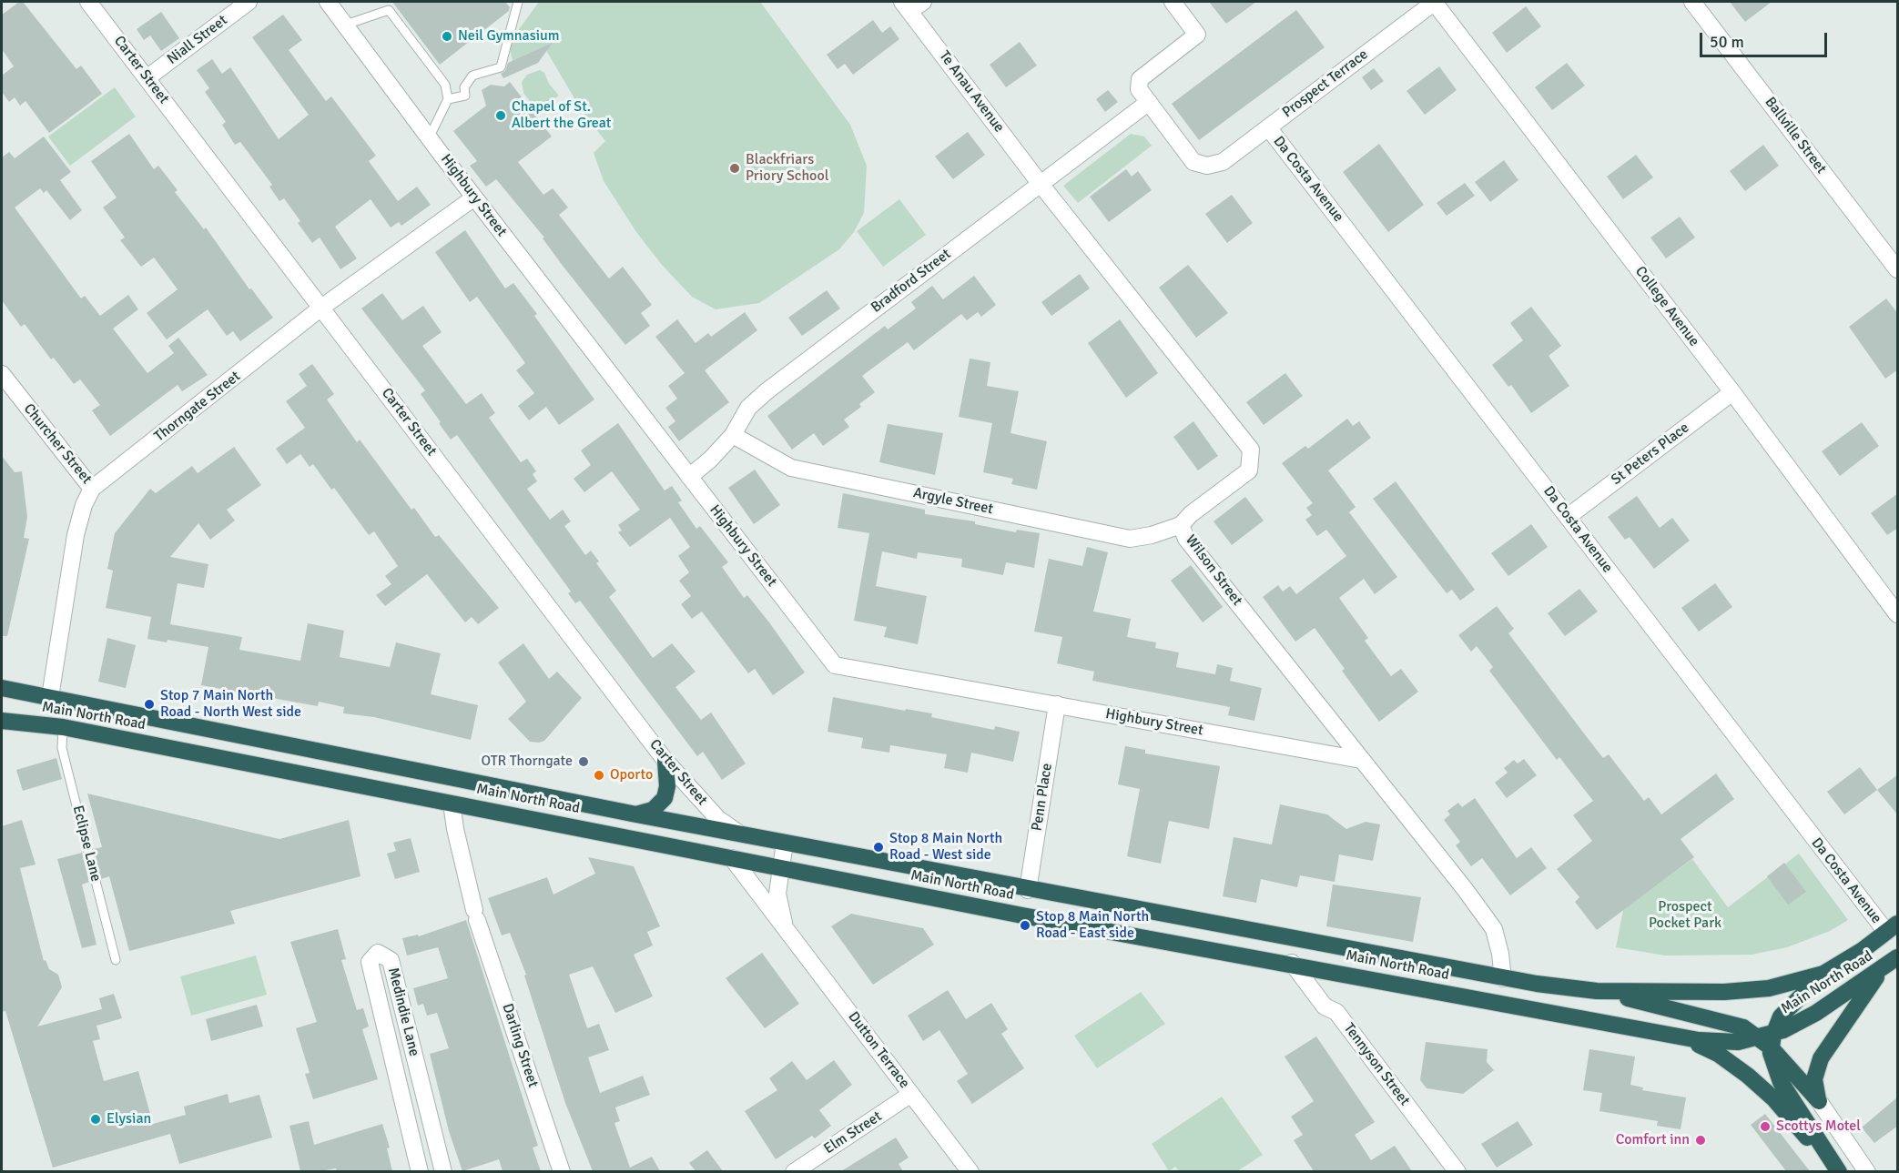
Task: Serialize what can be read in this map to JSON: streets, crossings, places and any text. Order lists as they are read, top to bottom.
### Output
{
  "streets": {
    "highway": ["Main North Road"],
    "street": [
      "Niall Street",
      "Carter Street",
      "Prospect Terrace",
      "Te Anau Avenue",
      "Ballville Street",
      "Da Costa Avenue",
      "Highbury Street",
      "Bradford Street",
      "College Avenue",
      "Thorngate Street",
      "Churcher Street",
      "St Peters Place",
      "Argyle Street",
      "Wilson Street",
      "Penn Place",
      "Medindie Lane",
      "Darling Street",
      "Dutton Terrace",
      "Tennyson Street",
      "Elm Street"
    ],
    "lane": ["Eclipse Lane"]
  },
  "crossings": [
    ["Niall Street", "Carter Street"],
    ["Carter Street", "Thorngate Street"],
    ["Carter Street", "Main North Road"],
    ["Prospect Terrace", "Da Costa Avenue"],
    ["Prospect Terrace", "Bradford Street"],
    ["Prospect Terrace", "College Avenue"],
    ["Te Anau Avenue", "Bradford Street"],
    ["Te Anau Avenue", "Wilson Street"],
    ["Da Costa Avenue", "St Peters Place"],
    ["Da Costa Avenue", "Main North Road"],
    ["Highbury Street", "Bradford Street"],
    ["Highbury Street", "Thorngate Street"],
    ["Highbury Street", "Wilson Street"],
    ["Highbury Street", "Penn Place"],
    ["Bradford Street", "Argyle Street"],
    ["Bradford Street", "Wilson Street"],
    ["College Avenue", "St Peters Place"],
    ["Thorngate Street", "Churcher Street"],
    ["Thorngate Street", "Main North Road"],
    ["Argyle Street", "Wilson Street"],
    ["Wilson Street", "Main North Road"],
    ["Main North Road", "Penn Place"],
    ["Main North Road", "Eclipse Lane"],
    ["Main North Road", "Darling Street"],
    ["Main North Road", "Dutton Terrace"],
    ["Main North Road", "Tennyson Street"],
    ["Dutton Terrace", "Elm Street"]
  ],
  "parks": ["Prospect Pocket Park"],
  "places": [
    "Neil Gymnasium",
    "Chapel of St. Albert the Great",
    "Blackfriars Priory School",
    "Stop 7 Main North Road - North West side",
    "OTR Thorngate",
    "Oporto",
    "Stop 8 Main North Road - West side",
    "Stop 8 Main North Road - East side",
    "Elysian",
    "Scottys Motel",
    "Comfort inn"
  ],
  "scale_bar": "50 m"
}
